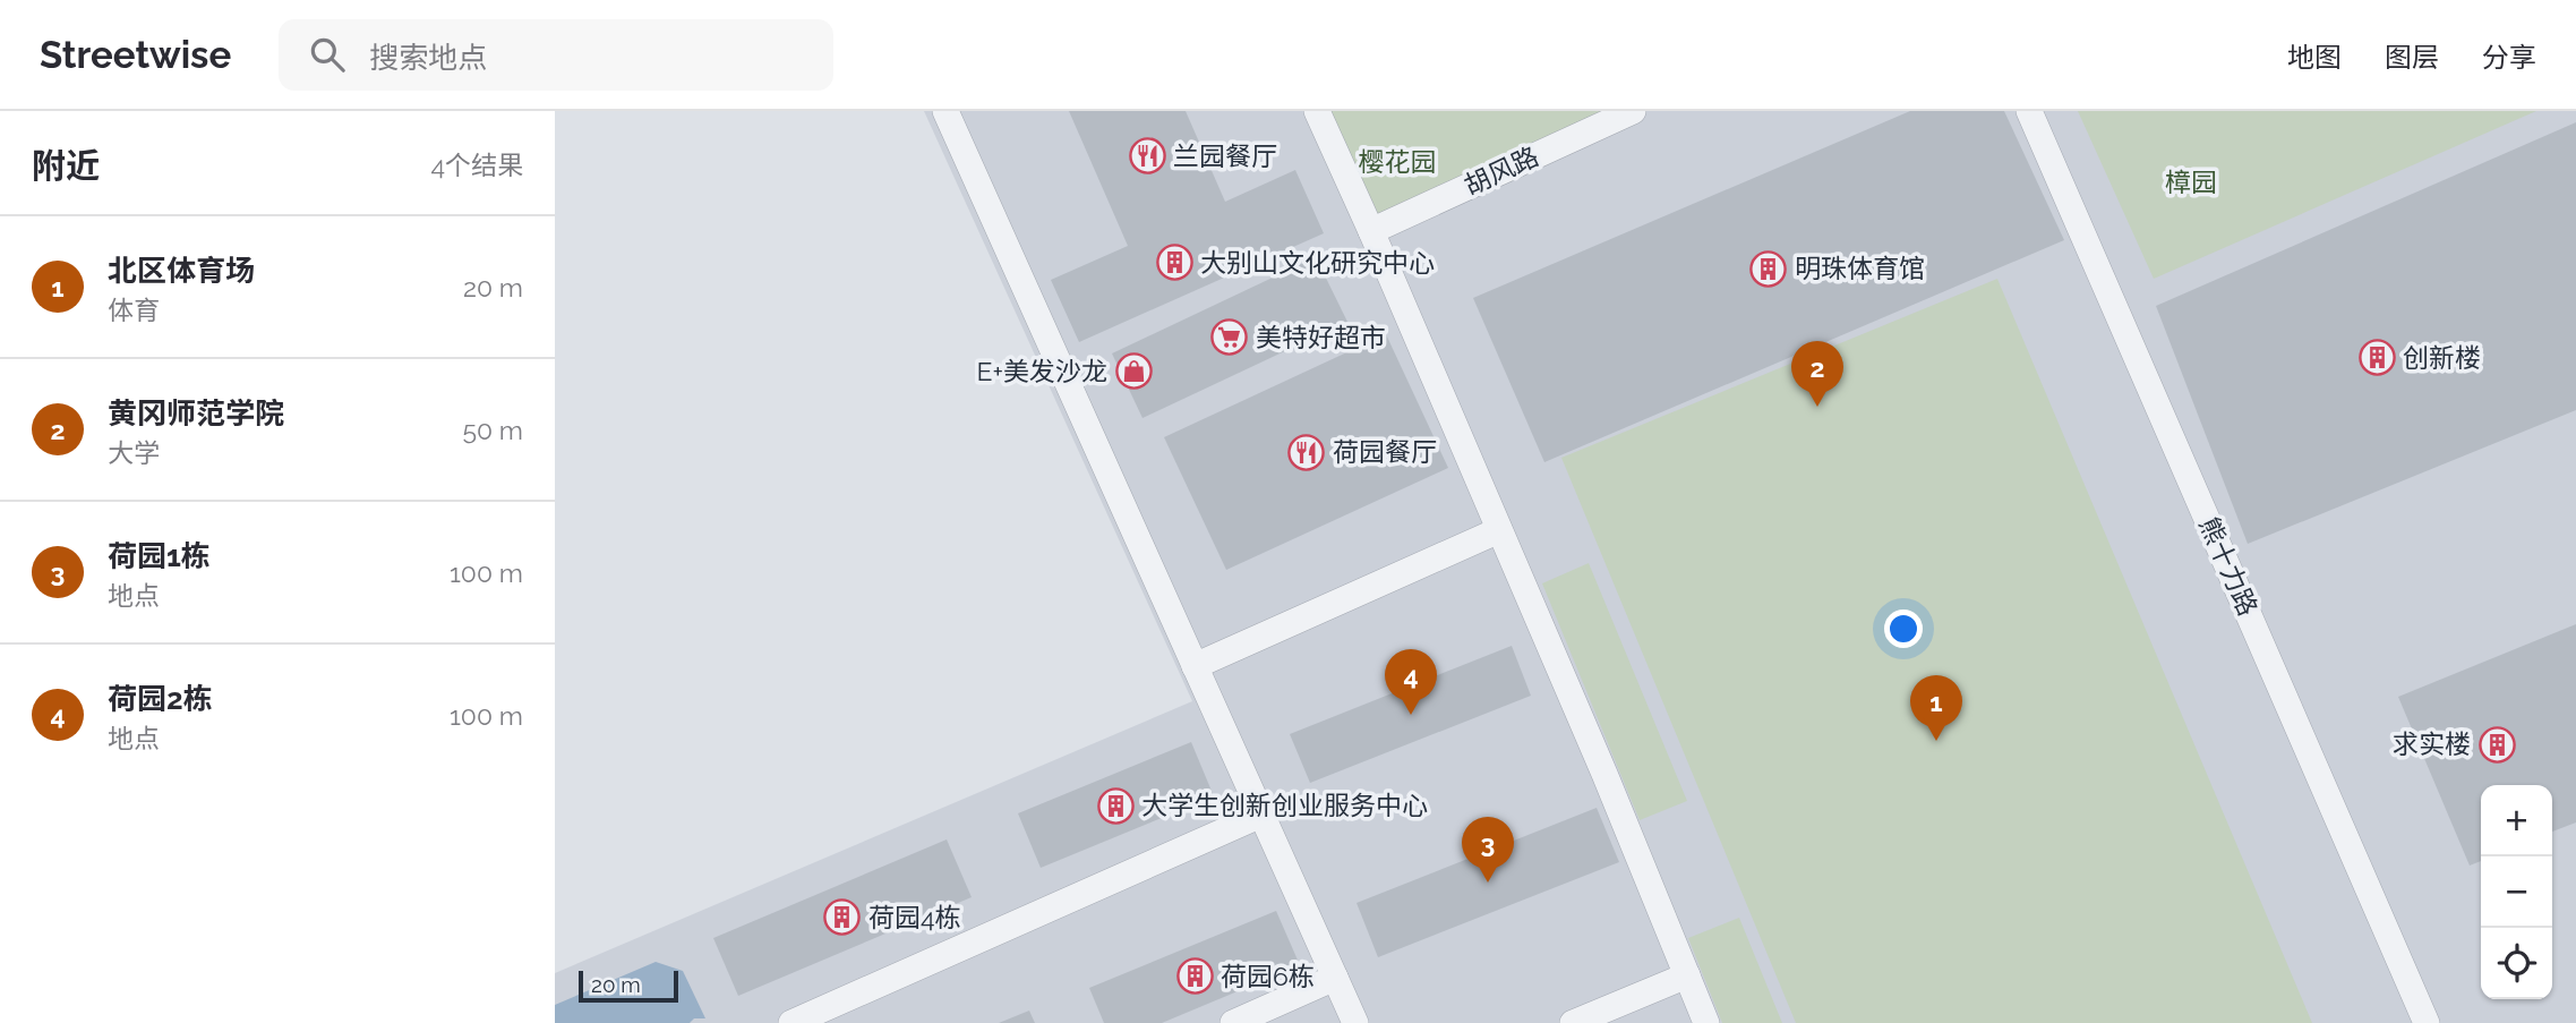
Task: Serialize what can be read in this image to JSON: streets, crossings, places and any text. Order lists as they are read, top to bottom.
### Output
{
  "streets": {
    "street": ["胡风路", "熊十力路"]
  },
  "parks": ["樱花园", "樟园"],
  "places": {
    "restaurant": ["兰园餐厅", "荷园餐厅"],
    "building": [
      "大别山文化研究中心",
      "明珠体育馆",
      "创新楼",
      "求实楼",
      "大学生创新创业服务中心",
      "荷园4栋",
      "荷园6栋"
    ],
    "supermarket": ["美特好超市"],
    "shop": ["E+美发沙龙"]
  },
  "scale_bar": "20 m",
  "page": {
    "header": "Streetwise",
    "search": "搜索地点",
    "nav": ["地图", "图层", "分享"],
    "heading": ["附近", "4个结果"],
    "list": [
      {
        "mark": "1",
        "name": "北区体育场",
        "note": "体育",
        "value": "20 m"
      },
      {
        "mark": "2",
        "name": "黄冈师范学院",
        "note": "大学",
        "value": "50 m"
      },
      {
        "mark": "3",
        "name": "荷园1栋",
        "note": "地点",
        "value": "100 m"
      },
      {
        "mark": "4",
        "name": "荷园2栋",
        "note": "地点",
        "value": "100 m"
      }
    ],
    "pins": [
      "2",
      "4",
      "1",
      "3"
    ],
    "map_buttons": ["+", "−"],
    "scale": "20 m"
  }
}
